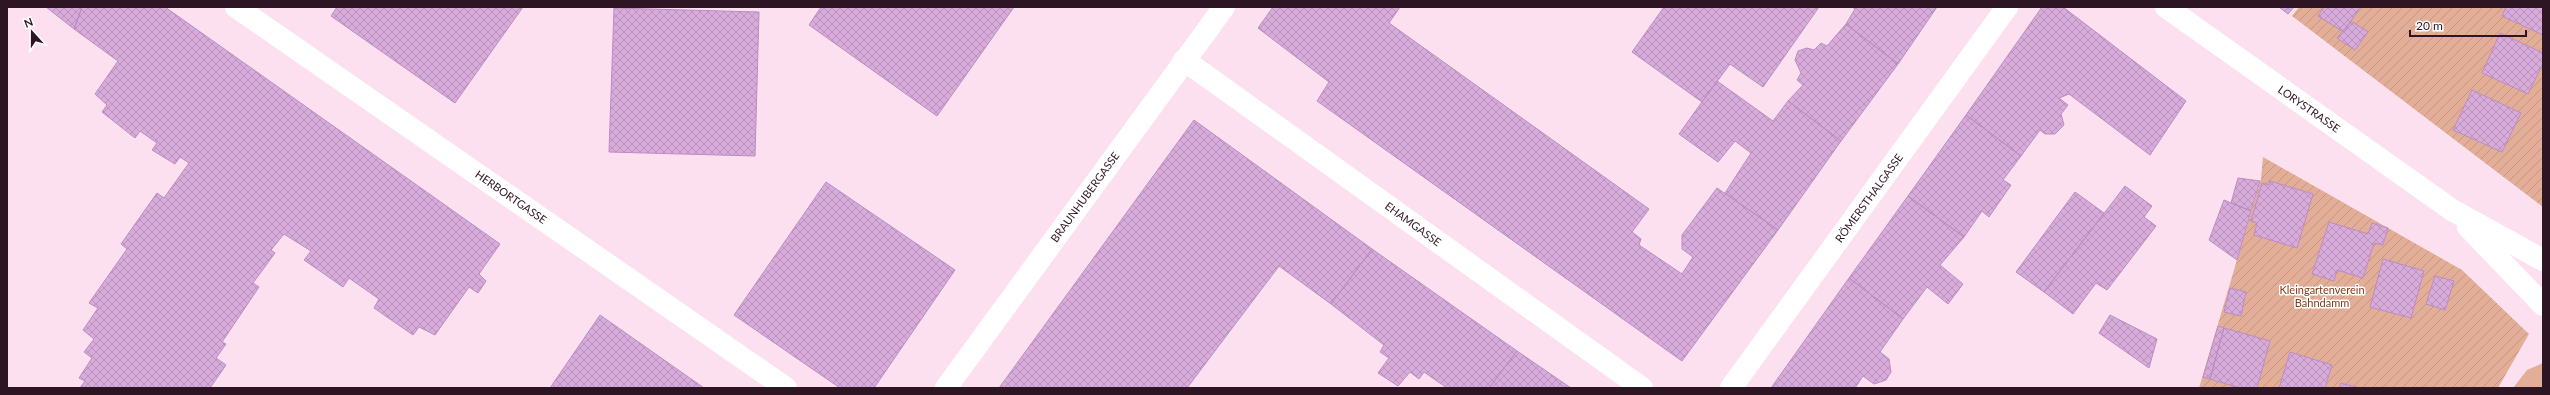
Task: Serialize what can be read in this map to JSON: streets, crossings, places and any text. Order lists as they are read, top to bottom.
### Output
{
  "streets": {
    "street": [
      "LORYSTRASSE",
      "HERBORTGASSE",
      "BRAUNHUBERGASSE",
      "RÖMERSTHALGASSE",
      "EHAMGASSE"
    ]
  },
  "crossings": [
    ["BRAUNHUBERGASSE", "EHAMGASSE"]
  ],
  "parks": ["Kleingartenverein Bahndamm"],
  "scale_bar": "20 m",
  "north": "top"
}
